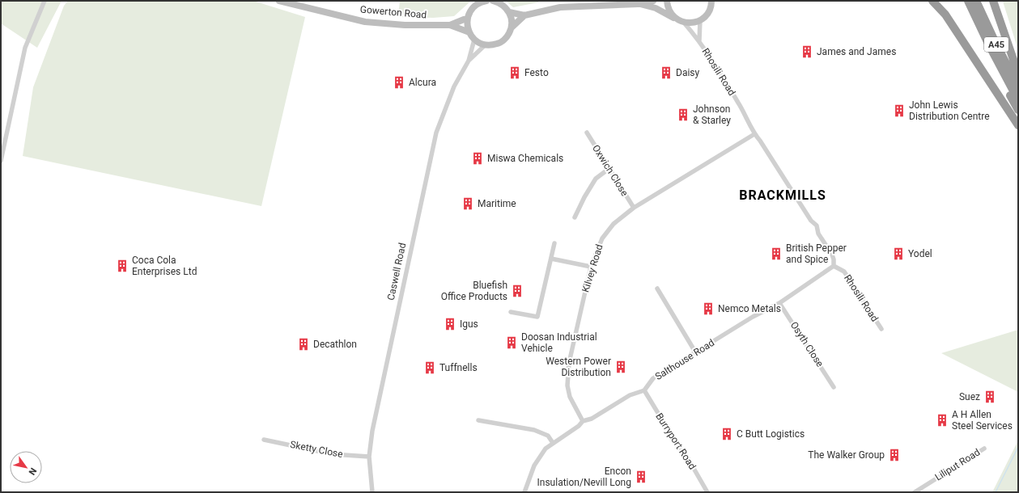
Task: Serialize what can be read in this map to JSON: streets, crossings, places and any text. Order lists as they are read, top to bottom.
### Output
{
  "streets": {
    "highway": ["A45"],
    "street": [
      "Gowerton Road",
      "Rhosili Road",
      "Oxwich Close",
      "Kilvey Road",
      "Caswell Road",
      "Osyth Close",
      "Salthouse Road",
      "Burryport Road",
      "Sketty Close",
      "Liliput Road"
    ]
  },
  "crossings": [
    ["Rhosili Road", "Kilvey Road"],
    ["Rhosili Road", "Salthouse Road"],
    ["Oxwich Close", "Kilvey Road"],
    ["Caswell Road", "Sketty Close"],
    ["Osyth Close", "Salthouse Road"],
    ["Salthouse Road", "Burryport Road"]
  ],
  "districts": ["BRACKMILLS"],
  "places": {
    "building": [
      "James and James",
      "Festo",
      "Daisy",
      "Alcura",
      "John Lewis Distribution Centre",
      "Johnson & Starley",
      "Miswa Chemicals",
      "Maritime",
      "British Pepper and Spice",
      "Yodel",
      "Coca Cola Enterprises Ltd",
      "Bluefish Office Products",
      "Nemco Metals",
      "Igus",
      "Doosan Industrial Vehicle",
      "Decathlon",
      "Western Power Distribution",
      "Tuffnells",
      "Suez",
      "A H Allen Steel Services",
      "C Butt Logistics",
      "The Walker Group",
      "Encon Insulation/Nevill Long"
    ]
  },
  "north": "bottom right"
}
